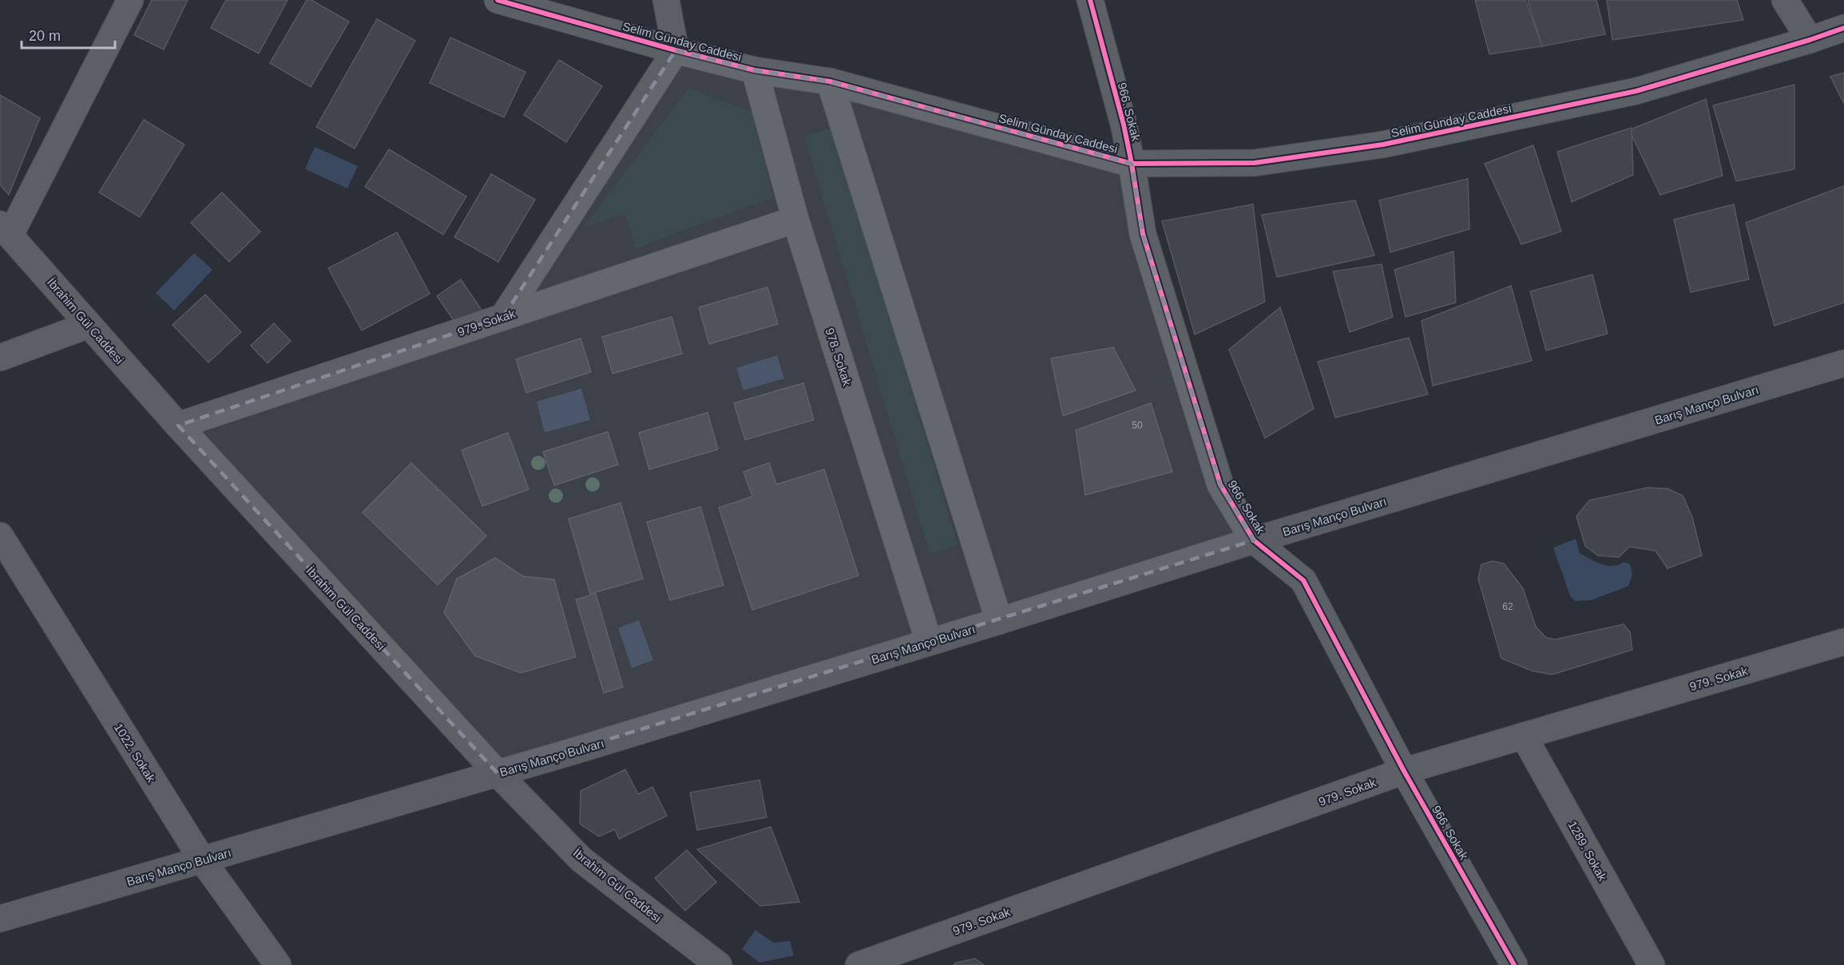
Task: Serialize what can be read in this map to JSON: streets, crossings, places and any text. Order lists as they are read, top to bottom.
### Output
{
  "streets": {
    "main road": ["Barış Manço Bulvarı"],
    "street": [
      "Selim Günday Caddesi",
      "966. Sokak",
      "İbrahim Gül Caddesi",
      "979. Sokak",
      "978. Sokak",
      "1022. Sokak",
      "1289. Sokak"
    ]
  },
  "crossings": [
    ["Selim Günday Caddesi", "966. Sokak"],
    ["Selim Günday Caddesi", "978. Sokak"],
    ["966. Sokak", "979. Sokak"],
    ["966. Sokak", "Barış Manço Bulvarı"],
    ["İbrahim Gül Caddesi", "979. Sokak"],
    ["İbrahim Gül Caddesi", "Barış Manço Bulvarı"],
    ["979. Sokak", "978. Sokak"],
    ["979. Sokak", "1289. Sokak"],
    ["978. Sokak", "Barış Manço Bulvarı"],
    ["Barış Manço Bulvarı", "1022. Sokak"]
  ],
  "house_numbers": ["50", "62"],
  "scale_bar": "20 m"
}
